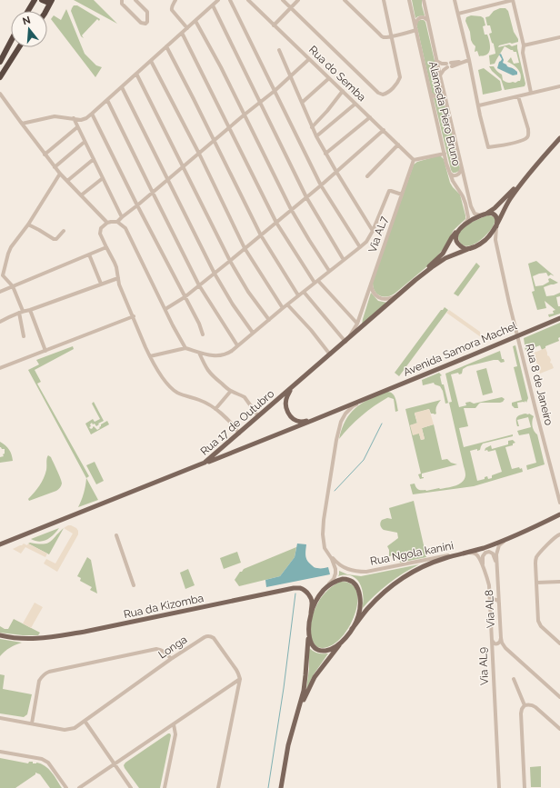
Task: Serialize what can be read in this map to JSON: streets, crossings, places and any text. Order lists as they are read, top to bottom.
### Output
{
  "streets": {
    "main road": [
      "Avenida Samora Machel",
      "Rua 17 de Outubro",
      "Rua Ngola kanini",
      "Rua da Kizomba"
    ],
    "street": [
      "Rua do Semba",
      "Alameda Piero Bruno",
      "Via AL7",
      "Rua 8 de Janeiro",
      "Via AL8",
      "Longa",
      "Via AL9"
    ]
  },
  "crossings": [
    ["Rua do Semba", "Via AL7"],
    ["Alameda Piero Bruno", "Rua 17 de Outubro"],
    ["Via AL7", "Rua 17 de Outubro"],
    ["Avenida Samora Machel", "Rua 8 de Janeiro"],
    ["Avenida Samora Machel", "Rua 17 de Outubro"],
    ["Avenida Samora Machel", "Rua Ngola kanini"],
    ["Avenida Samora Machel", "Rua da Kizomba"],
    ["Rua 8 de Janeiro", "Rua 17 de Outubro"],
    ["Rua Ngola kanini", "Rua da Kizomba"],
    ["Rua Ngola kanini", "Via AL8"],
    ["Rua Ngola kanini", "Via AL9"]
  ],
  "north": "top"
}
